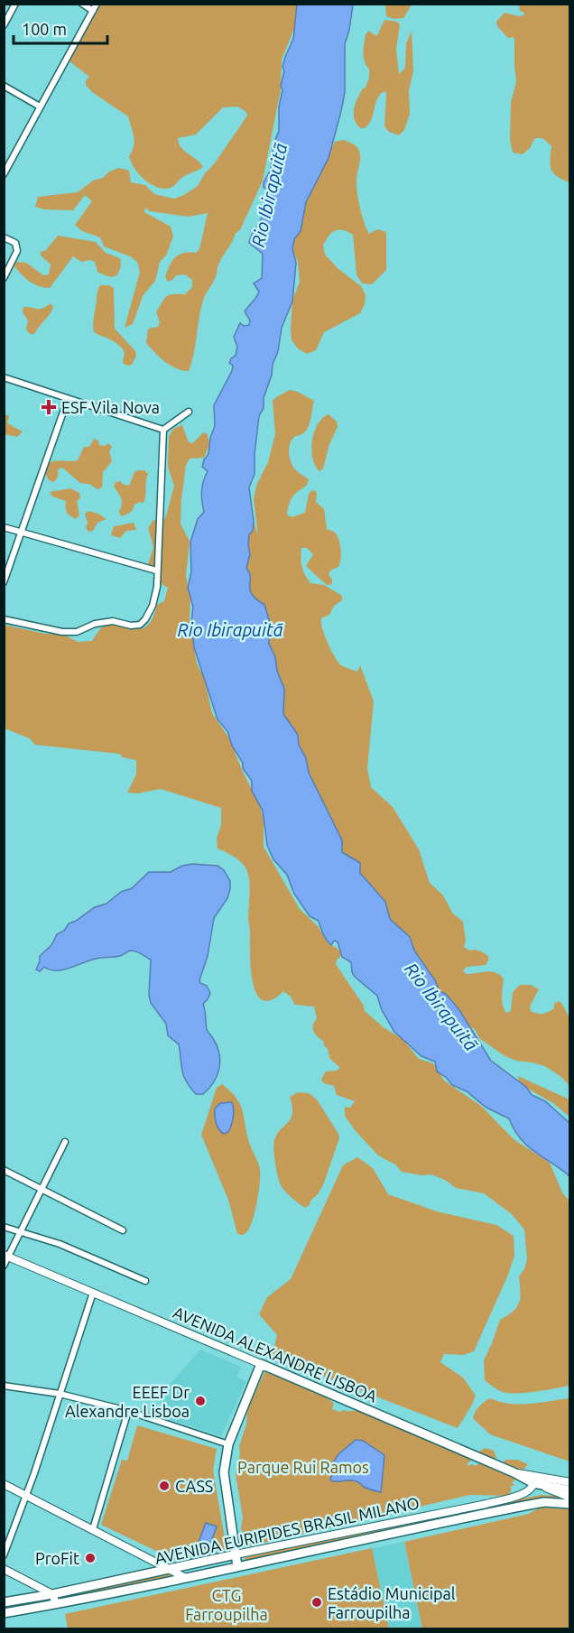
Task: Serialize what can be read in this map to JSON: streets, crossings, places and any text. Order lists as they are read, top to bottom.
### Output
{
  "streets": {
    "main road": ["AVENIDA ALEXANDRE LISBOA", "AVENIDA EURIPIDES BRASIL MILANO"]
  },
  "crossings": [
    ["AVENIDA ALEXANDRE LISBOA", "AVENIDA EURIPIDES BRASIL MILANO"]
  ],
  "water": ["Rio Ibirapuitã"],
  "parks": ["Parque Rui Ramos", "CTG Farroupilha"],
  "places": {
    "health": ["ESF Vila Nova"],
    "other": [
      "EEEF Dr Alexandre Lisboa",
      "CASS",
      "ProFit",
      "Estádio Municipal Farroupilha"
    ]
  },
  "scale_bar": "100 m"
}
